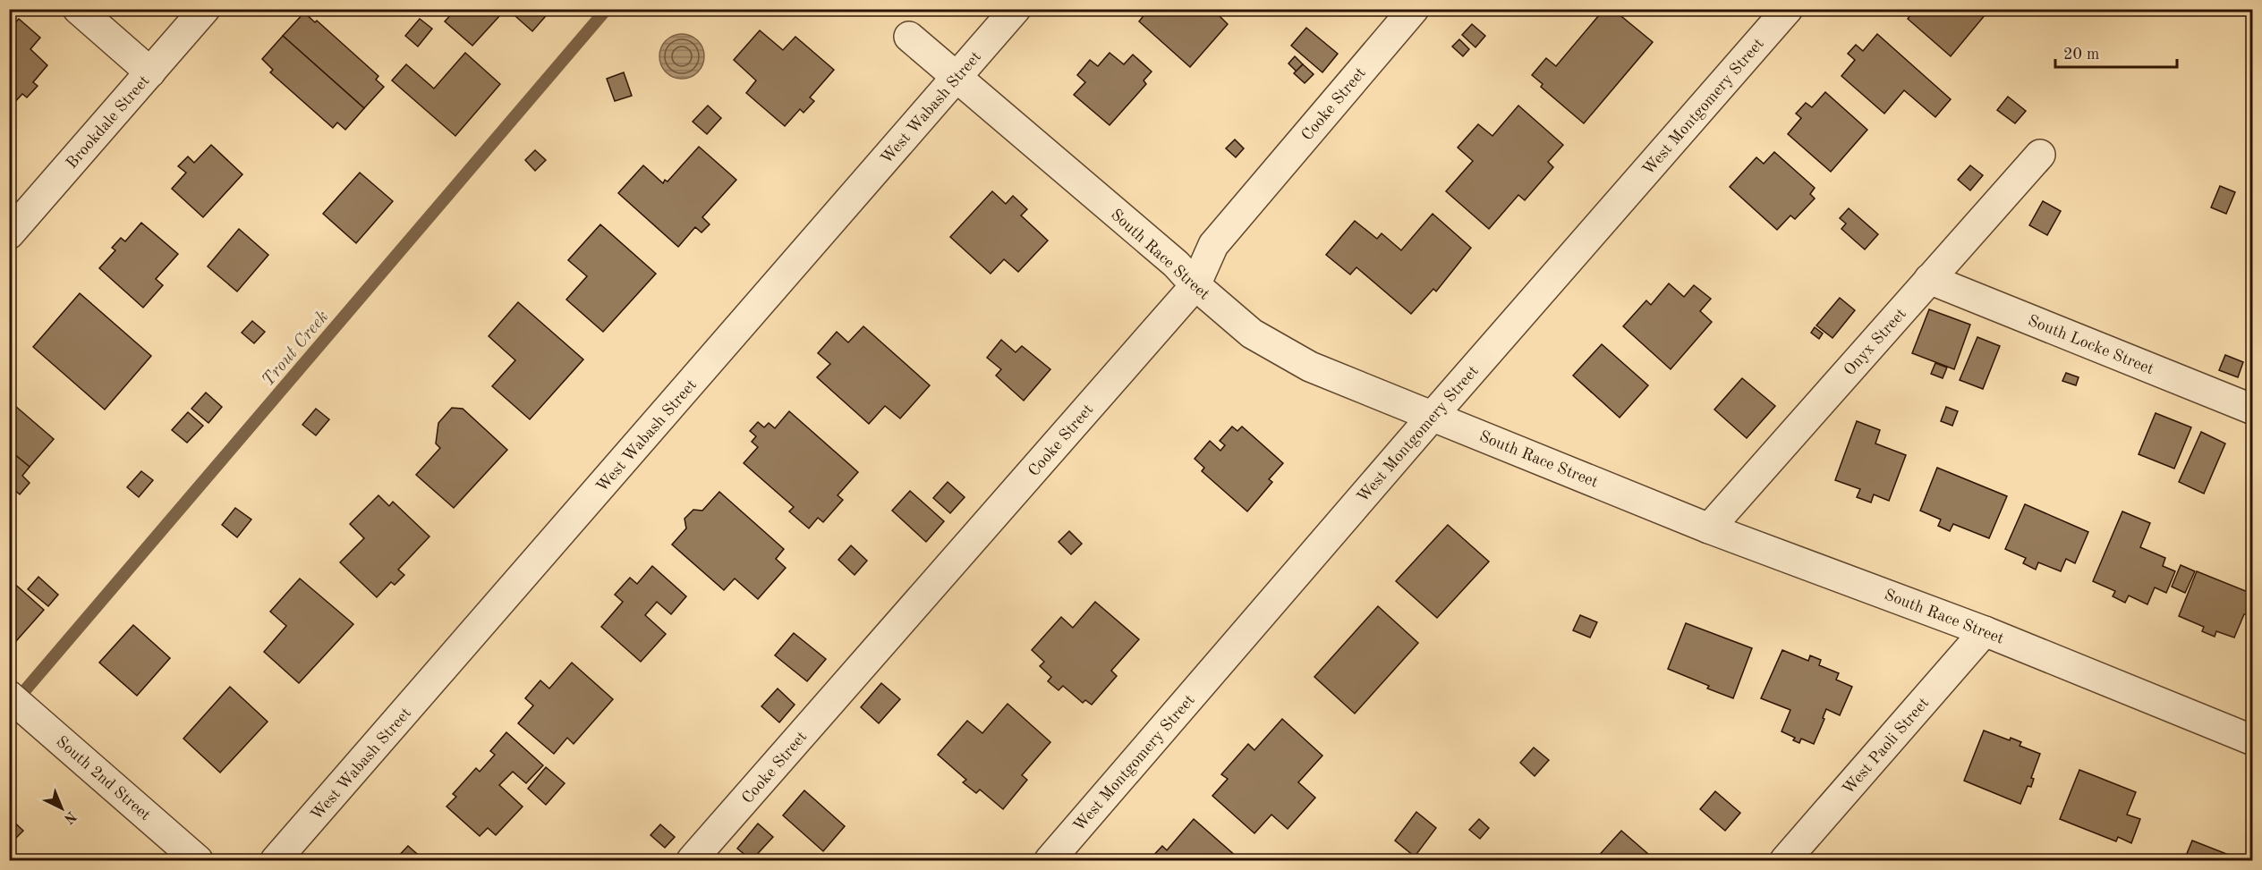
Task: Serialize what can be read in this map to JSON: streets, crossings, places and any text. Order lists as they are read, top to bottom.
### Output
{
  "streets": {
    "street": [
      "Cooke Street",
      "West Montgomery Street",
      "West Wabash Street",
      "Brookdale Street",
      "South Race Street",
      "Onyx Street",
      "South Locke Street",
      "West Paoli Street",
      "South 2nd Street"
    ]
  },
  "crossings": [
    ["Cooke Street", "South Race Street"],
    ["West Montgomery Street", "South Race Street"],
    ["West Wabash Street", "South Race Street"],
    ["South Race Street", "Onyx Street"],
    ["South Race Street", "West Paoli Street"],
    ["Onyx Street", "South Locke Street"]
  ],
  "water": ["Trout Creek"],
  "scale_bar": "20 m",
  "north": "bottom right"
}
